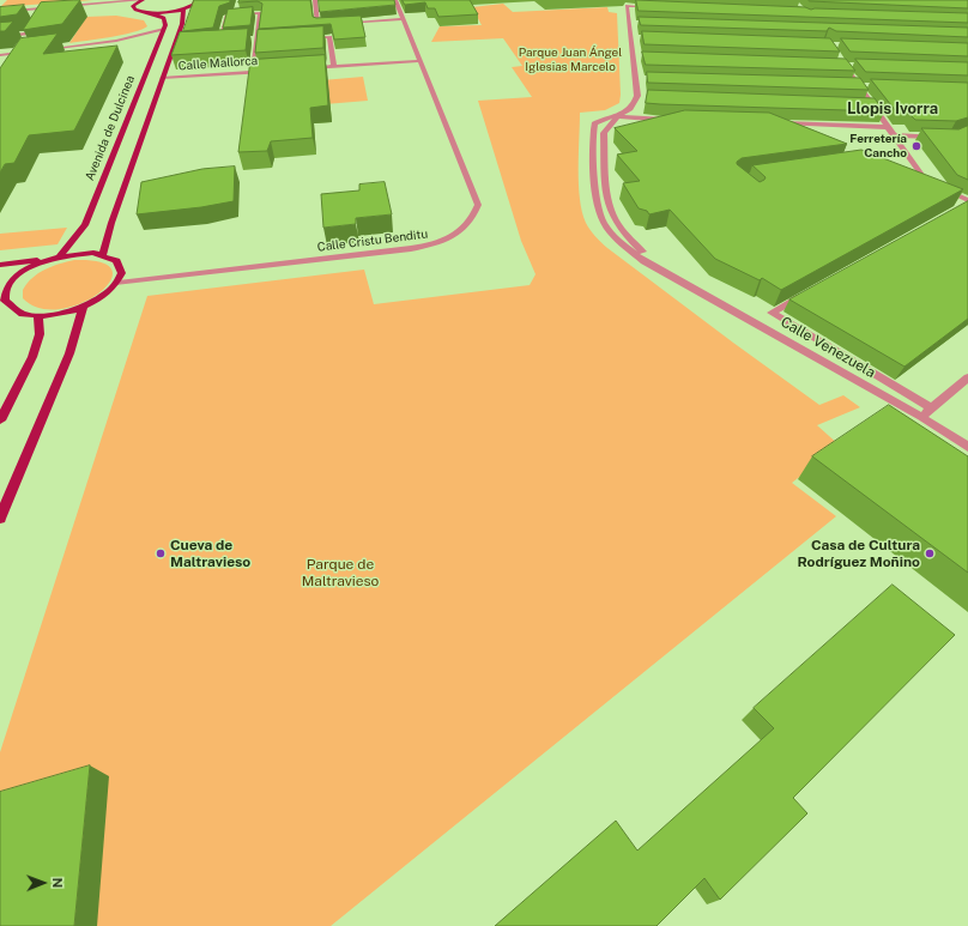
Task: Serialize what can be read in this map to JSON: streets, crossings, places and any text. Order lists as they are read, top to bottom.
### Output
{
  "streets": {
    "main road": ["Avenida de Dulcinea"],
    "street": ["Calle Mallorca", "Calle Cristu Benditu", "Calle Venezuela"]
  },
  "districts": ["Llopis Ivorra"],
  "parks": ["Parque Juan Ángel Iglesias Marcelo", "Parque de Maltravieso"],
  "places": ["Ferretería Cancho", "Cueva de Maltravieso", "Casa de Cultura Rodríguez Moñino"],
  "north": "right"
}
